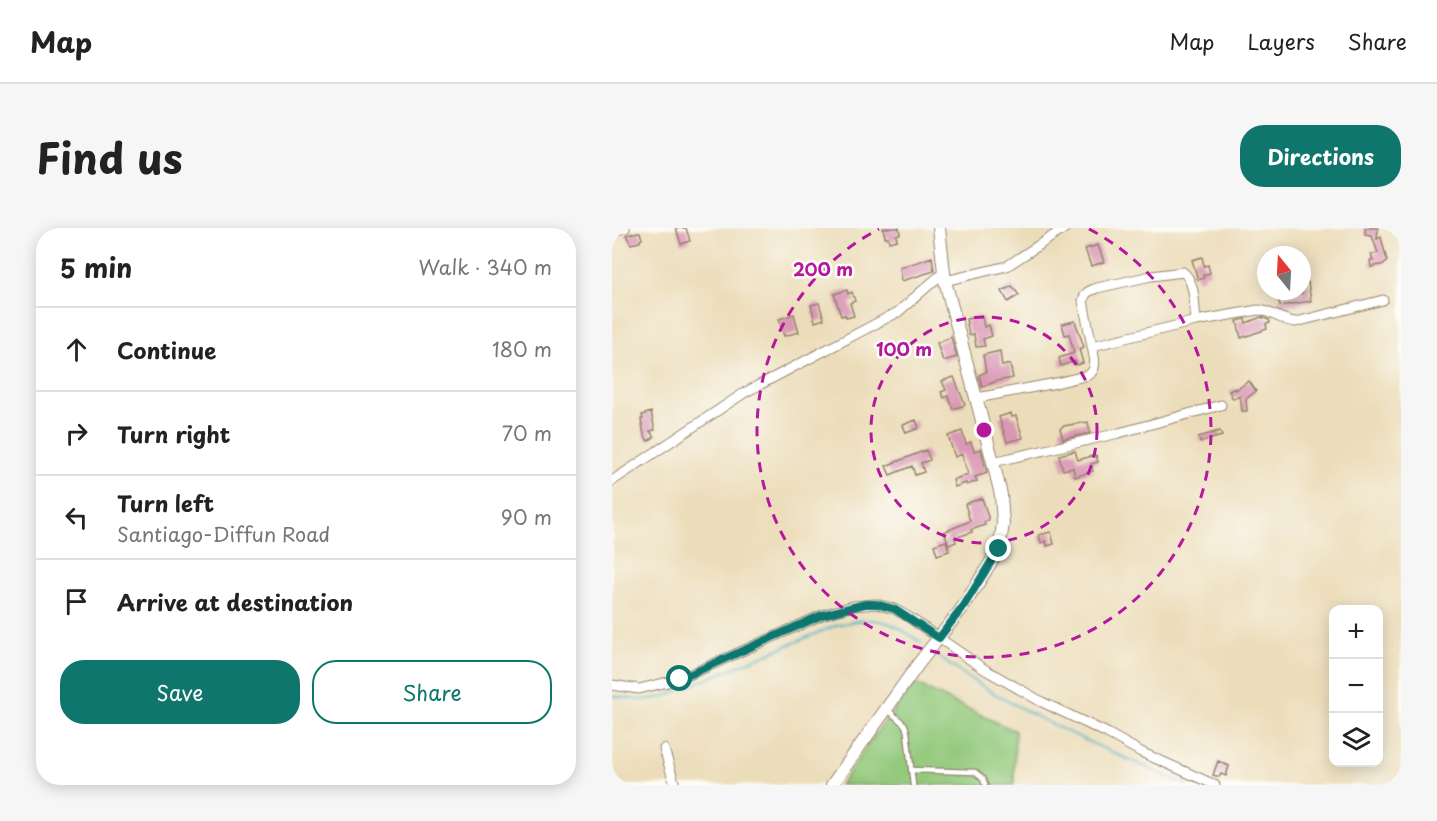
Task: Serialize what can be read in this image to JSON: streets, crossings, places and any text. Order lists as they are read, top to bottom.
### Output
{
  "north": "top",
  "page": {
    "header": "Map",
    "nav": ["Map", "Layers", "Share"],
    "title": "Find us",
    "buttons": [
      "Directions",
      ["Save", "Share"]
    ],
    "heading": ["5 min", "Walk · 340 m"],
    "list": [
      ["Continue", "180 m"],
      ["Turn right", "70 m"],
      ["Turn left", "Santiago-Diffun Road", "90 m"],
      "Arrive at destination"
    ],
    "map_buttons": ["+", "−"]
  },
  "rings": ["200 m", "100 m"]
}
